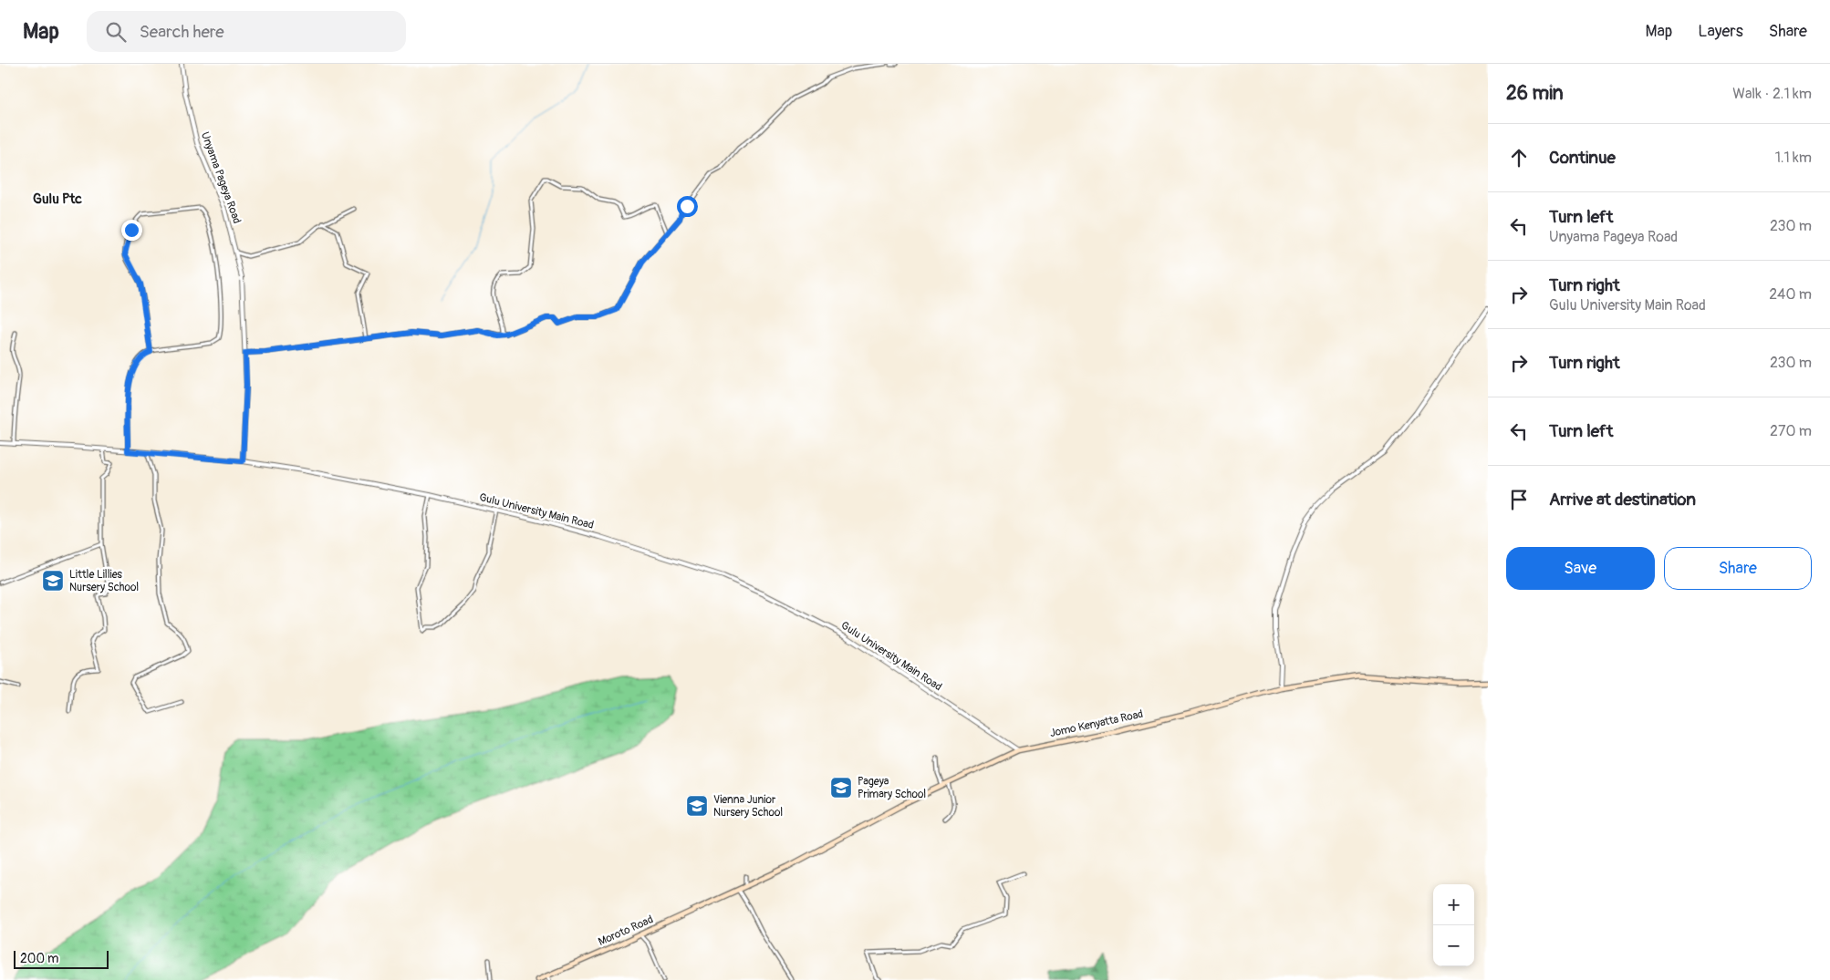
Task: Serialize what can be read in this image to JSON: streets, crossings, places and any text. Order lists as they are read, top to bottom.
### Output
{
  "streets": {
    "main road": ["Jomo Kenyatta Road", "Moroto Road"],
    "street": ["Unyama Pageya Road", "Gulu University Main Road"]
  },
  "crossings": [
    ["Unyama Pageya Road", "Gulu University Main Road"],
    ["Gulu University Main Road", "Jomo Kenyatta Road"],
    ["Jomo Kenyatta Road", "Moroto Road"]
  ],
  "districts": ["Gulu Ptc"],
  "places": {
    "school or university": ["Little Lillies Nursery School", "Pageya Primary School", "Vienna Junior Nursery School"]
  },
  "scale_bar": "200 m",
  "page": {
    "header": "Map",
    "search": "Search here",
    "nav": ["Map", "Layers", "Share"],
    "heading": ["26 min", "Walk · 2.1 km"],
    "list": [
      ["Continue", "1.1 km"],
      ["Turn left", "Unyama Pageya Road", "230 m"],
      ["Turn right", "Gulu University Main Road", "240 m"],
      ["Turn right", "230 m"],
      ["Turn left", "270 m"],
      "Arrive at destination"
    ],
    "buttons": ["Save", "Share"],
    "map_buttons": ["+", "−"],
    "scale": "200 m"
  }
}
